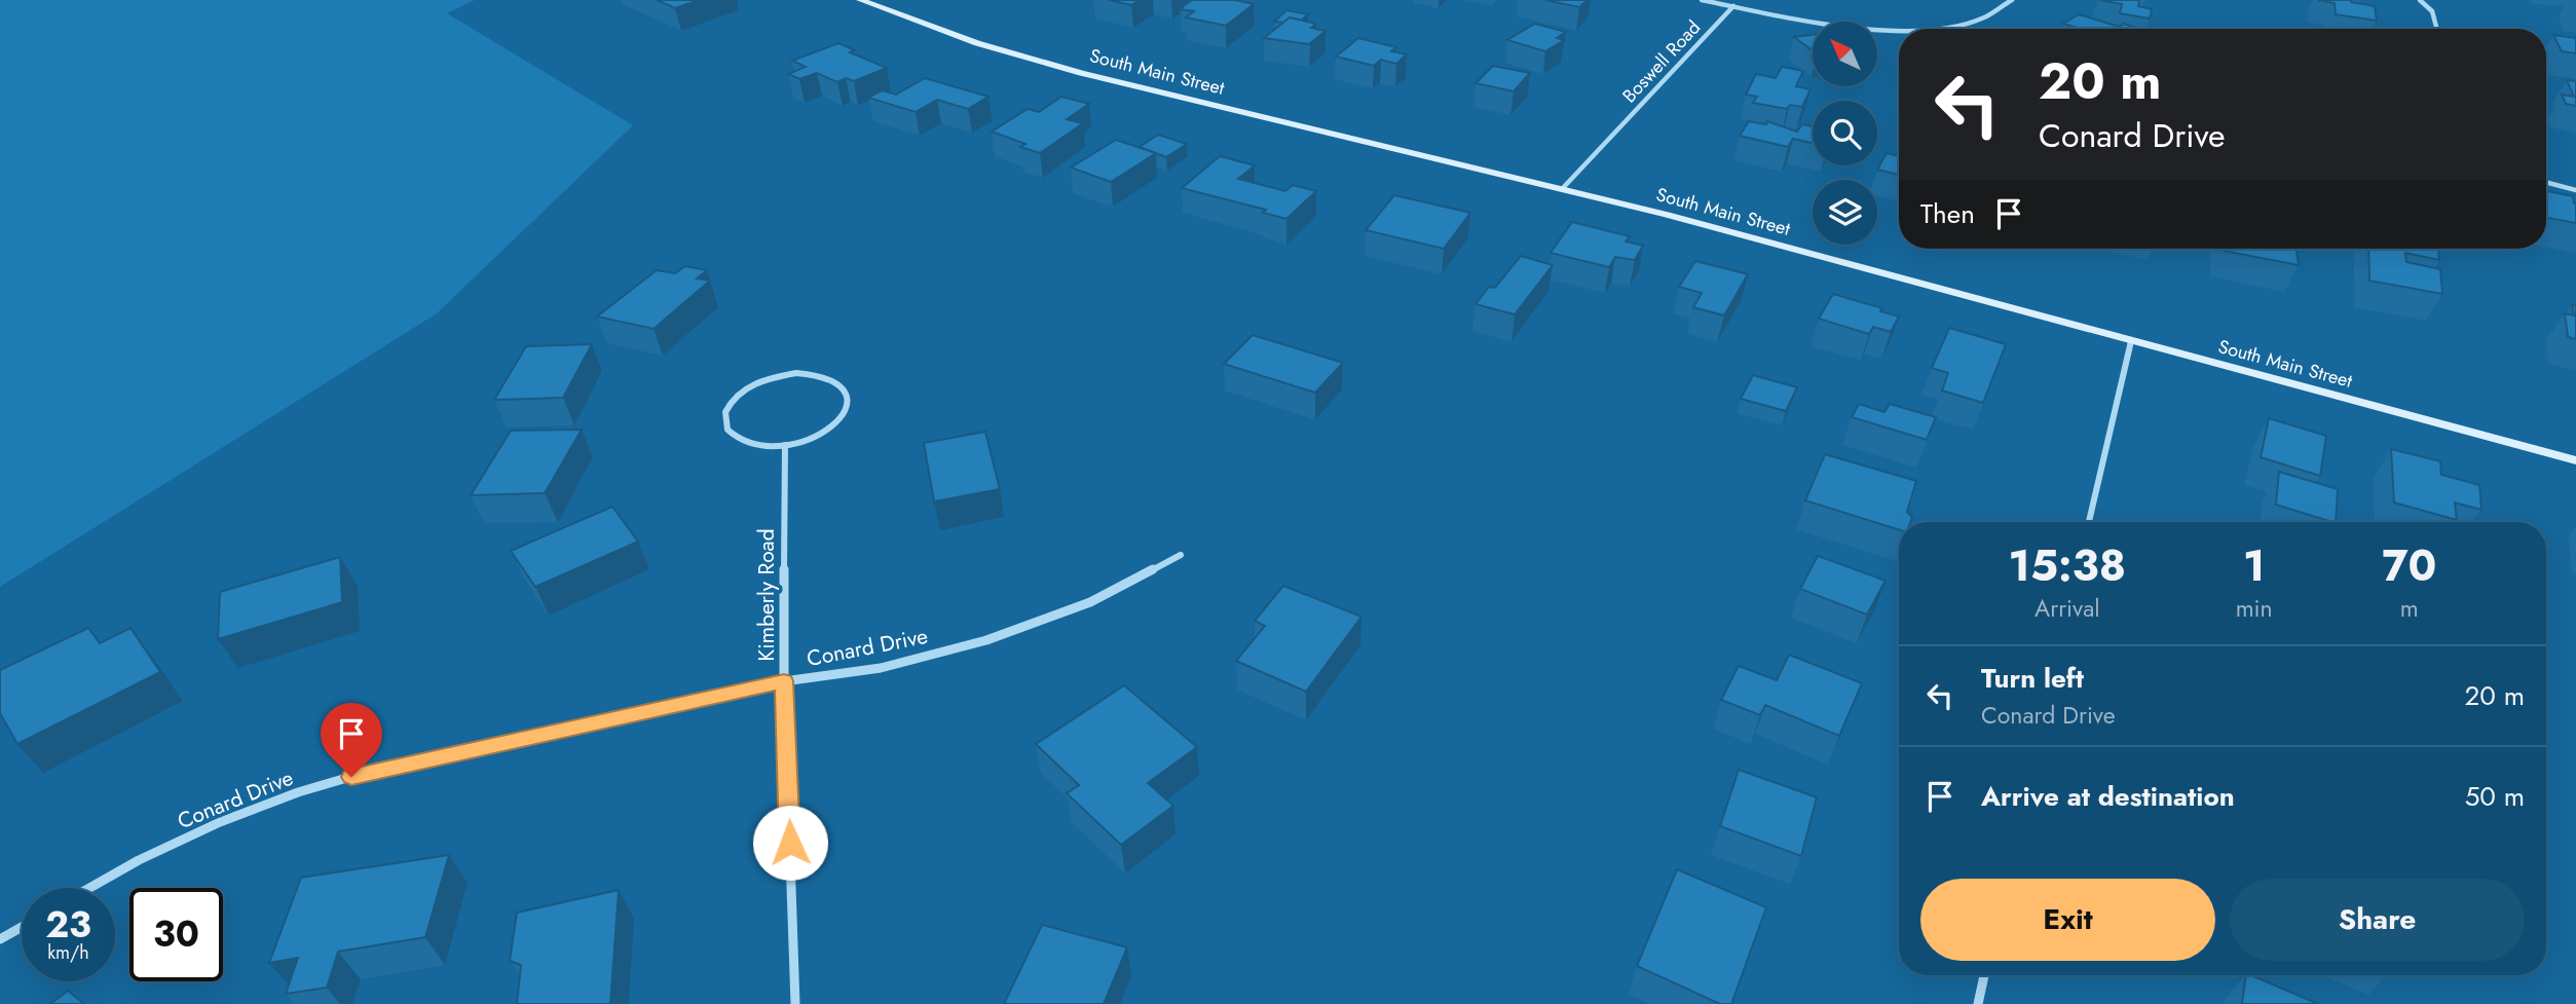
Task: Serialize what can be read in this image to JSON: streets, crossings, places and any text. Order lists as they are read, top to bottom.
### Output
{
  "streets": {
    "main road": ["South Main Street"],
    "street": ["Boswell Road", "Kimberly Road", "Conard Drive"]
  },
  "crossings": [
    ["Boswell Road", "South Main Street"],
    ["Kimberly Road", "Conard Drive"]
  ],
  "north": "top left",
  "page": {
    "turn": ["20 m", "Conard Drive"],
    "then": "Then",
    "eta": [
      "15:38",
      "Arrival",
      "1",
      "min",
      "70",
      "m"
    ],
    "list": [
      {
        "name": "Turn left",
        "note": "Conard Drive",
        "value": "20 m"
      },
      {
        "name": "Arrive at destination",
        "value": "50 m"
      }
    ],
    "buttons": ["Exit", "Share"],
    "speed": "23 km/h",
    "limit": "30"
  }
}
